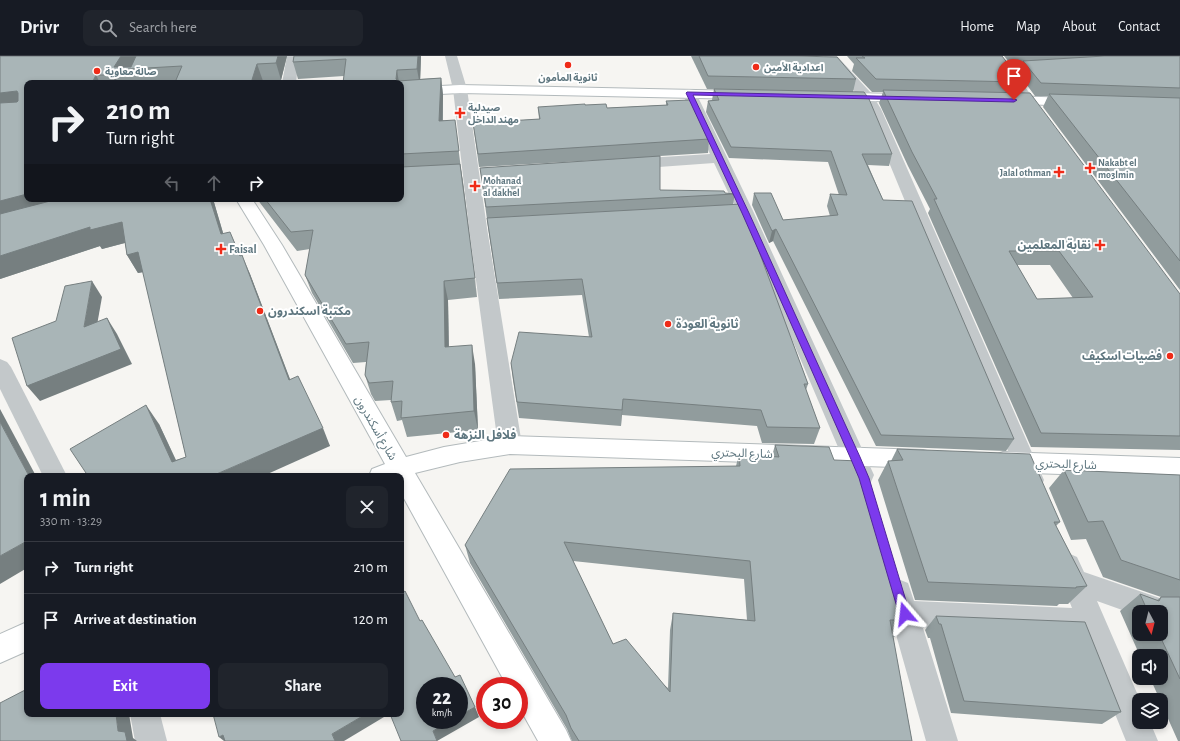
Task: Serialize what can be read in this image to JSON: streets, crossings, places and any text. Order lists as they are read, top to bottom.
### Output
{
  "streets": {
    "main road": ["شارع أسكندرون", "شارع البحتري"]
  },
  "crossings": [
    ["شارع أسكندرون", "شارع البحتري"]
  ],
  "places": {
    "other": [
      "ثانوية المأمون",
      "اعدادية الأمين",
      "صالة معاوية",
      "مكتبة اسكندرون",
      "ثانوية العودة",
      "فضيات اسكيف",
      "فلافل النزهة"
    ],
    "health": [
      "صيدلية مهند الداخل",
      "Nakabt el mo3lmin",
      "Jalal othman",
      "Mohanad al dakhel",
      "نقابة المعلمين",
      "Faisal"
    ]
  },
  "north": "bottom",
  "page": {
    "header": "Drivr",
    "search": "Search here",
    "nav": [
      "Home",
      "Map",
      "About",
      "Contact"
    ],
    "turn": ["210 m", "Turn right"],
    "heading": ["1 min", "330 m · 13:29"],
    "list": [
      {
        "name": "Turn right",
        "value": "210 m"
      },
      {
        "name": "Arrive at destination",
        "value": "120 m"
      }
    ],
    "buttons": ["Exit", "Share"],
    "speed": "22 km/h",
    "limit": "30"
  }
}
